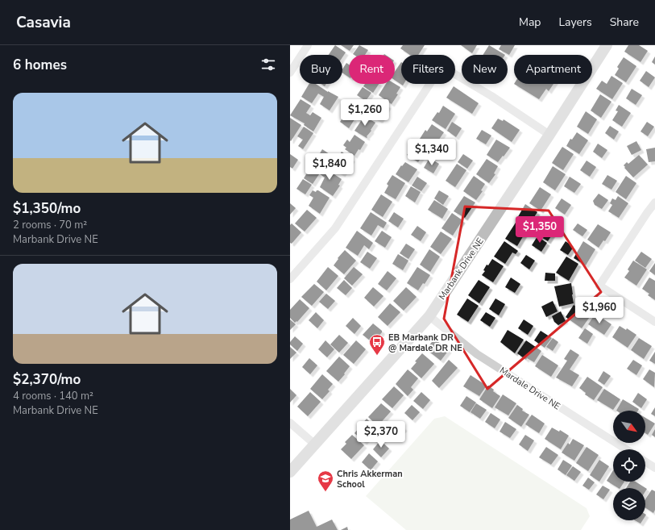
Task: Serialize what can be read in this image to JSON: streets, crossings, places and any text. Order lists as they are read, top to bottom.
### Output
{
  "streets": {
    "street": ["Marbank Drive NE", "Mardale Drive NE"]
  },
  "crossings": [
    ["Marbank Drive NE", "Mardale Drive NE"]
  ],
  "places": {
    "bus stop": ["EB Marbank DR @ Mardale DR NE"],
    "school or university": ["Chris Akkerman School"]
  },
  "north": "bottom right",
  "page": {
    "header": "Casavia",
    "nav": ["Map", "Layers", "Share"],
    "heading": "6 homes",
    "chip": [
      "Buy",
      "Rent",
      "Filters",
      "New",
      "Apartment"
    ],
    "list": [
      {
        "name": "$1,350/mo",
        "note": "2 rooms · 70 m² · Marbank Drive NE"
      },
      {
        "name": "$2,370/mo",
        "note": "4 rooms · 140 m² · Marbank Drive NE"
      }
    ],
    "price": [
      "$1,260",
      "$1,340",
      "$1,840",
      "$1,350",
      "$1,960",
      "$2,370"
    ]
  }
}
